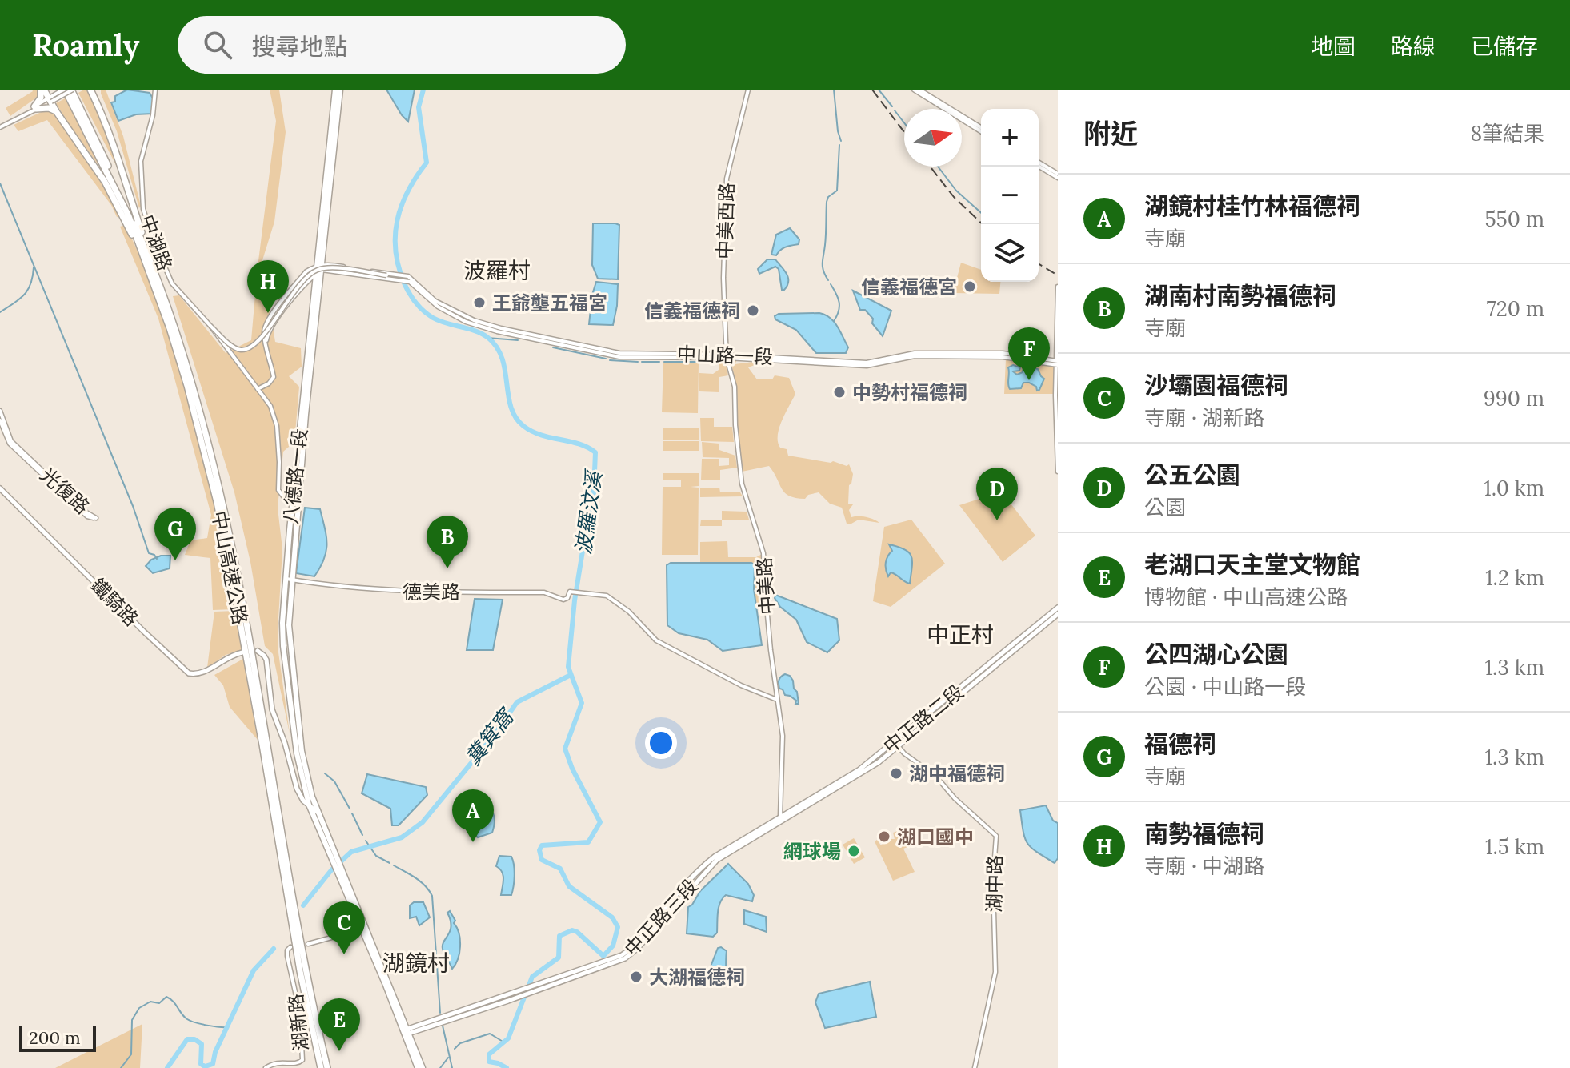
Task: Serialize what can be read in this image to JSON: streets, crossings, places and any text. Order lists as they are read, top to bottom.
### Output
{
  "streets": {
    "highway": ["中山高速公路"],
    "main road": [
      "八德路一段",
      "鐵騎路",
      "中正路二段",
      "中正路三段"
    ],
    "street": [
      "中美西路",
      "中湖路",
      "中山路一段",
      "光復路",
      "中美路",
      "德美路",
      "湖中路",
      "湖新路"
    ]
  },
  "crossings": [
    ["中美西路", "中山路一段"],
    ["中美西路", "中美路"],
    ["中湖路", "八德路一段"],
    ["中山路一段", "中美路"],
    ["八德路一段", "德美路"],
    ["中美路", "德美路"],
    ["中美路", "中正路二段"],
    ["中美路", "中正路三段"],
    ["中正路二段", "湖中路"],
    ["中正路二段", "中正路三段"]
  ],
  "districts": ["波羅村", "中正村", "湖鏡村"],
  "water": ["波羅汶溪", "糞箕窩"],
  "places": [
    "信義福德宮",
    "王爺壟五福宮",
    "信義福德祠",
    "中勢村福德祠",
    "湖中福德祠",
    "湖口國中",
    "網球場",
    "大湖福德祠"
  ],
  "scale_bar": "200 m",
  "north": "right",
  "page": {
    "header": "Roamly",
    "search": "搜尋地點",
    "nav": ["地圖", "路線", "已儲存"],
    "heading": ["附近", "8筆結果"],
    "map_buttons": ["+", "−"],
    "list": [
      {
        "mark": "A",
        "name": "湖鏡村桂竹林福德祠",
        "note": "寺廟",
        "value": "550 m"
      },
      {
        "mark": "B",
        "name": "湖南村南勢福德祠",
        "note": "寺廟",
        "value": "720 m"
      },
      {
        "mark": "C",
        "name": "沙壩園福德祠",
        "note": "寺廟 · 湖新路",
        "value": "990 m"
      },
      {
        "mark": "D",
        "name": "公五公園",
        "note": "公園",
        "value": "1.0 km"
      },
      {
        "mark": "E",
        "name": "老湖口天主堂文物館",
        "note": "博物館 · 中山高速公路",
        "value": "1.2 km"
      },
      {
        "mark": "F",
        "name": "公四湖心公園",
        "note": "公園 · 中山路一段",
        "value": "1.3 km"
      },
      {
        "mark": "G",
        "name": "福德祠",
        "note": "寺廟",
        "value": "1.3 km"
      },
      {
        "mark": "H",
        "name": "南勢福德祠",
        "note": "寺廟 · 中湖路",
        "value": "1.5 km"
      }
    ],
    "pins": [
      "H",
      "F",
      "D",
      "G",
      "B",
      "A",
      "C",
      "E"
    ],
    "scale": "200 m"
  }
}
